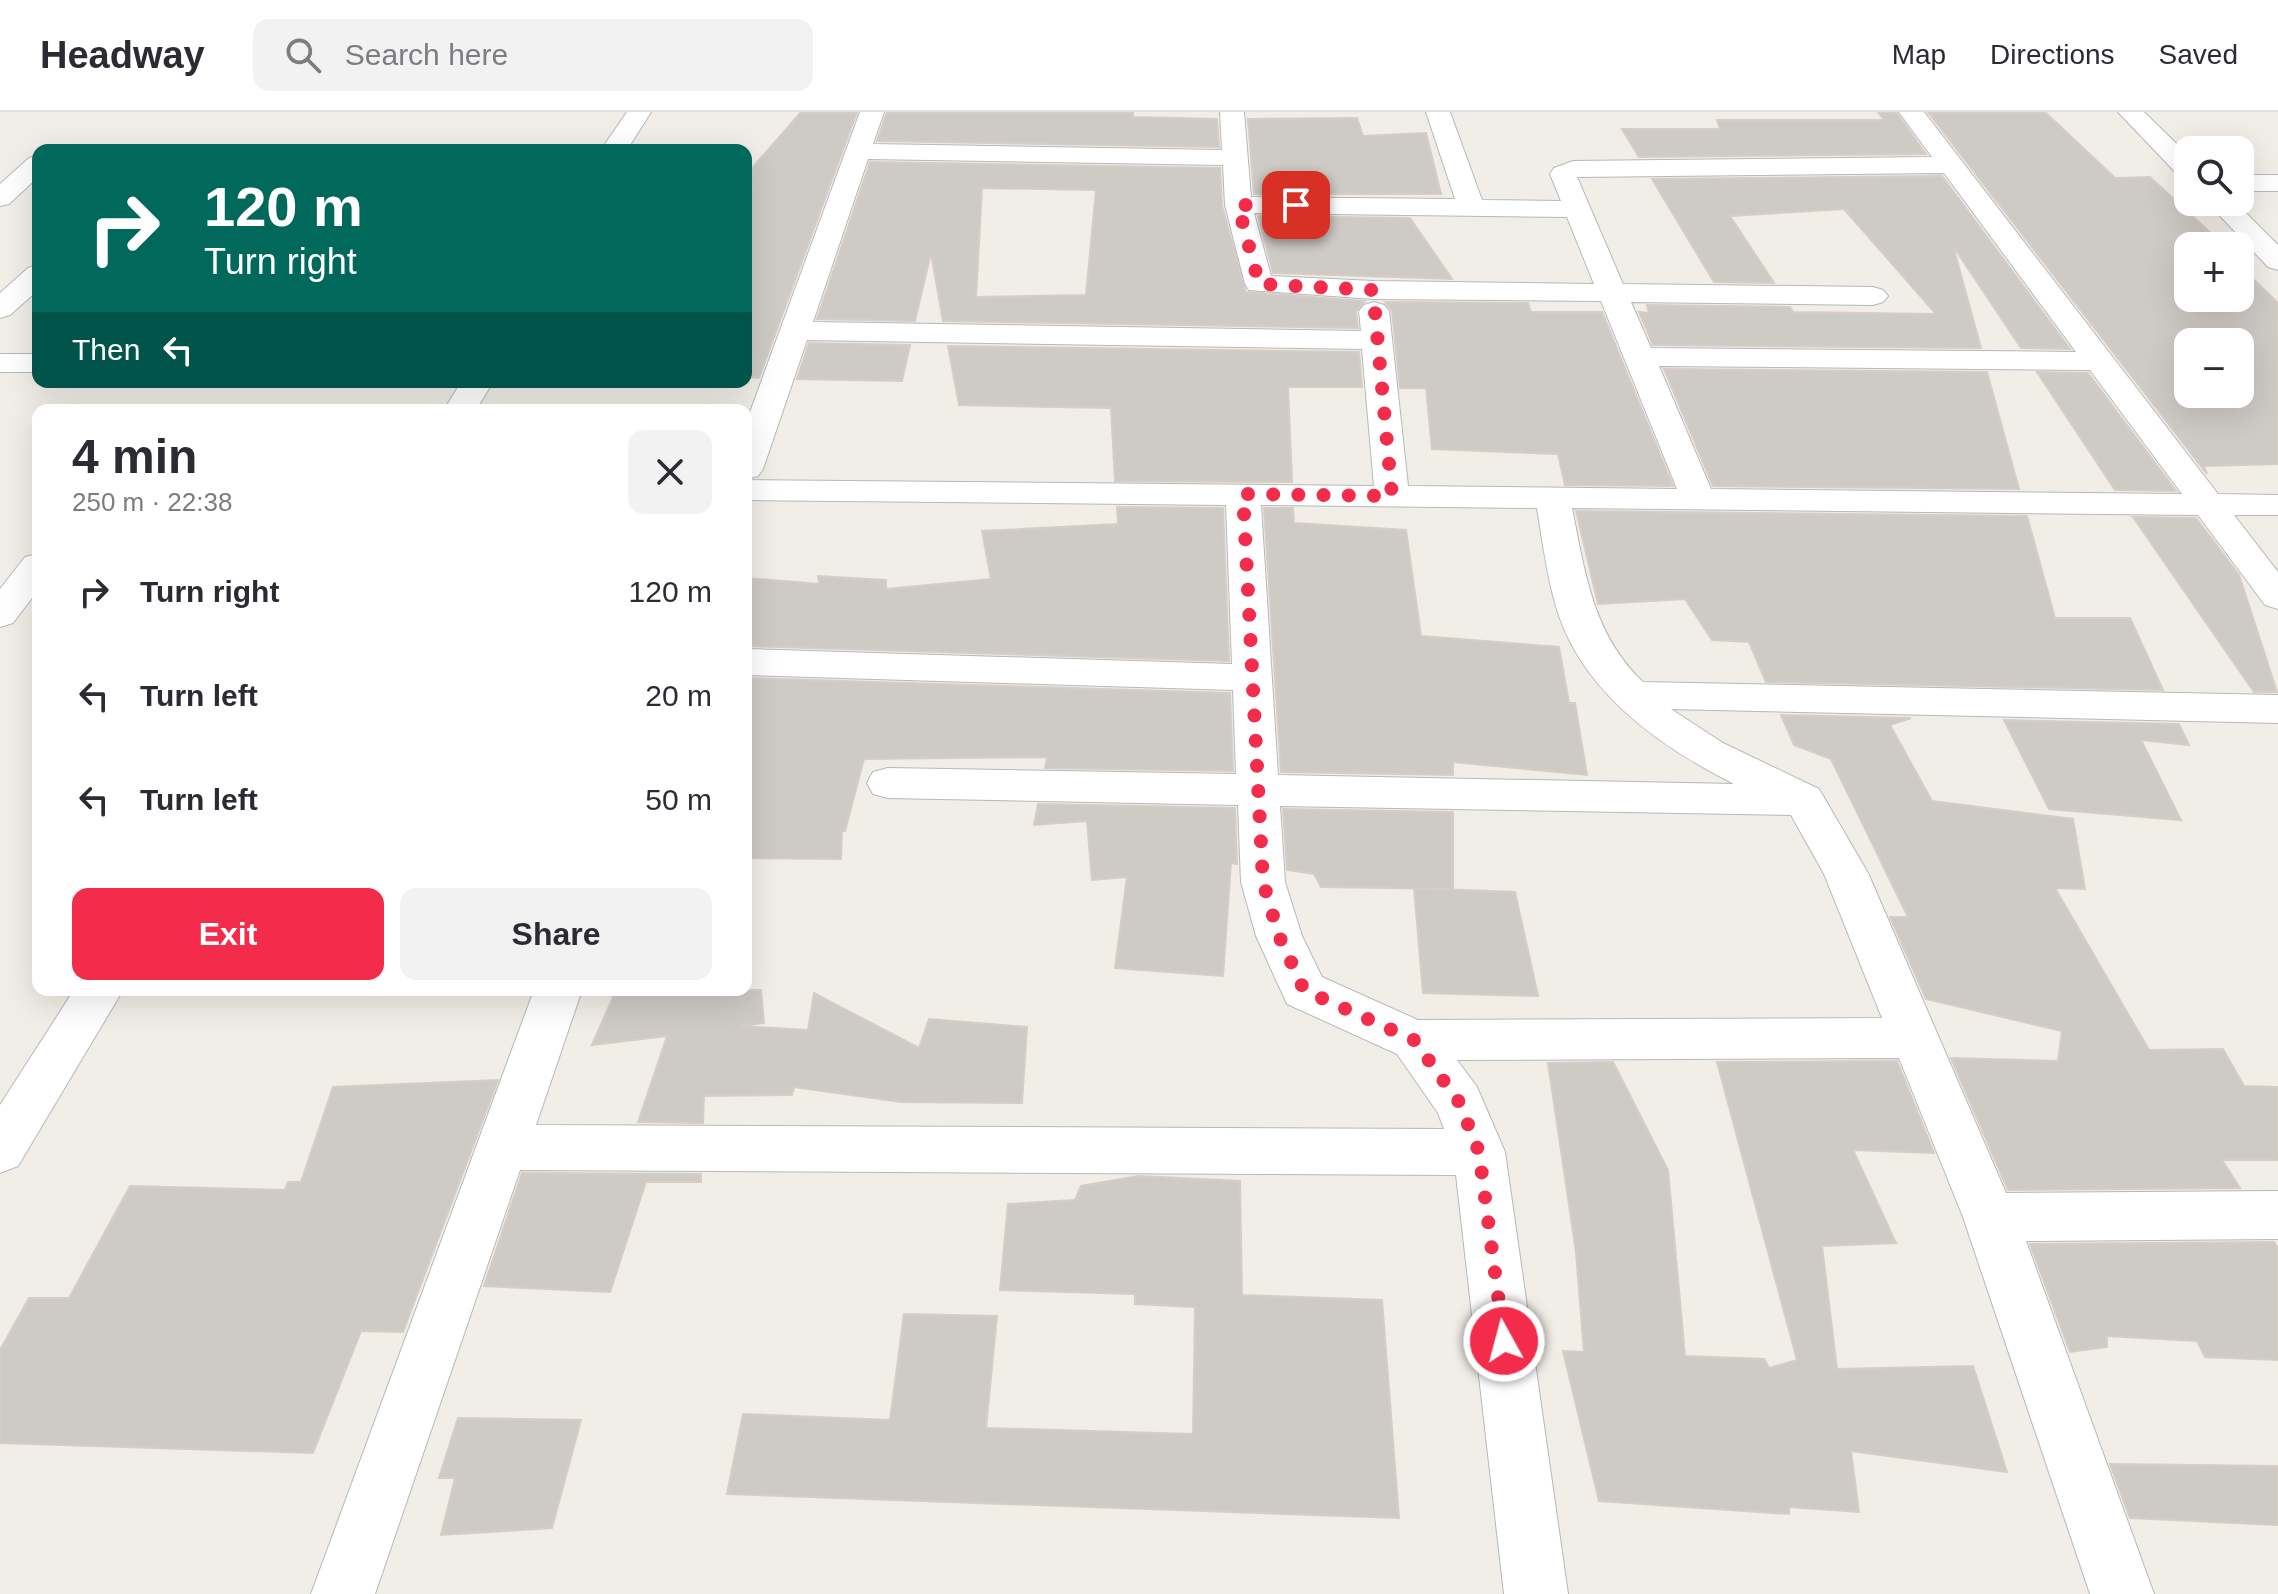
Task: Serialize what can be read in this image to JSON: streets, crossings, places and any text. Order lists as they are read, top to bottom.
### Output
{
  "page": {
    "header": "Headway",
    "search": "Search here",
    "nav": ["Map", "Directions", "Saved"],
    "map_buttons": ["+", "−"],
    "turn": ["120 m", "Turn right"],
    "then": "Then",
    "heading": ["4 min", "250 m · 22:38"],
    "list": [
      {
        "name": "Turn right",
        "value": "120 m"
      },
      {
        "name": "Turn left",
        "value": "20 m"
      },
      {
        "name": "Turn left",
        "value": "50 m"
      }
    ],
    "buttons": ["Exit", "Share"]
  }
}
